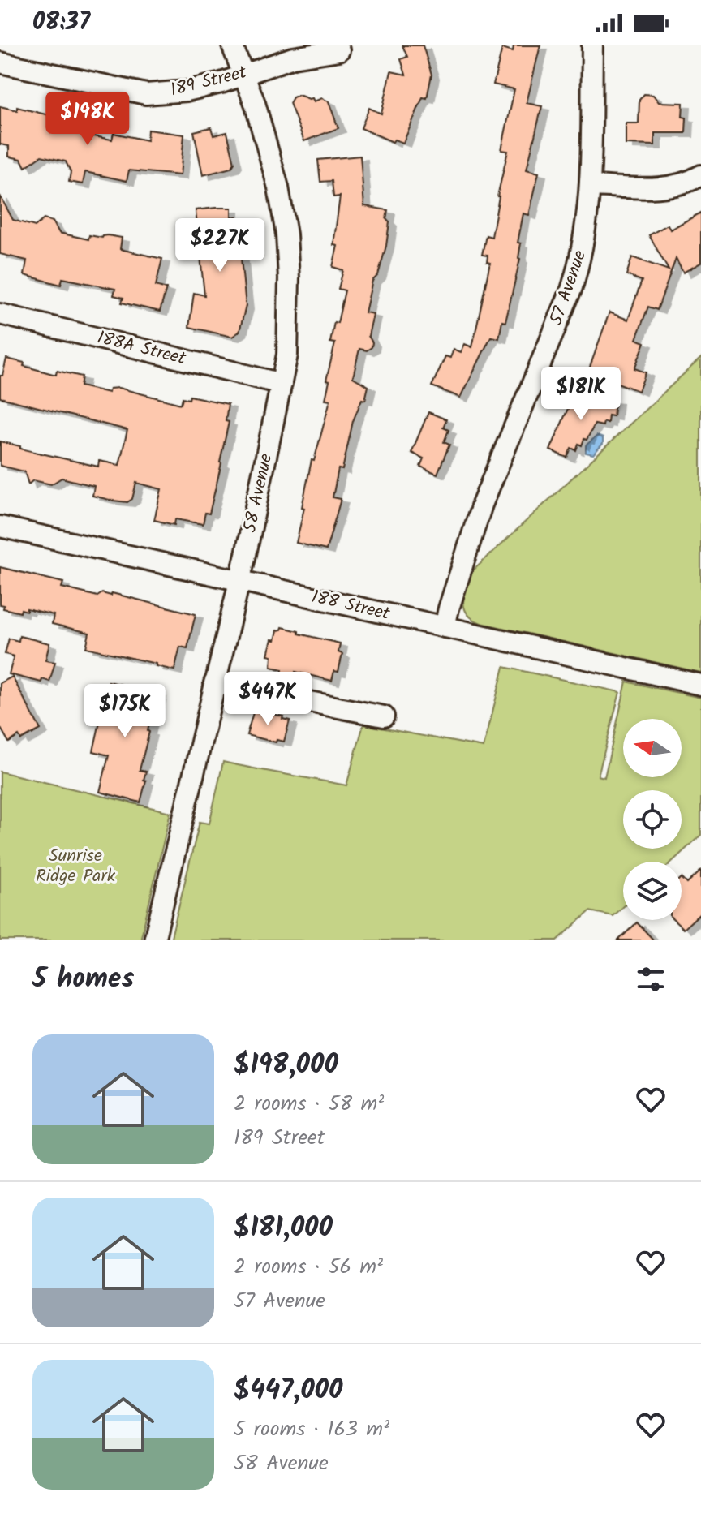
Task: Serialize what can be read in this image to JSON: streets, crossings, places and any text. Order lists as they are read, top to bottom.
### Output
{
  "streets": {
    "street": [
      "189 Street",
      "57 Avenue",
      "188A Street",
      "58 Avenue",
      "188 Street"
    ]
  },
  "crossings": [
    ["189 Street", "58 Avenue"],
    ["57 Avenue", "188 Street"],
    ["188A Street", "58 Avenue"],
    ["58 Avenue", "188 Street"]
  ],
  "parks": ["Sunrise Ridge Park"],
  "north": "left",
  "page": {
    "status": "08:37",
    "price": [
      "$198K",
      "$227K",
      "$181K",
      "$447K",
      "$175K"
    ],
    "heading": "5 homes",
    "list": [
      {
        "name": "$198,000",
        "note": "2 rooms · 58 m² · 189 Street"
      },
      {
        "name": "$181,000",
        "note": "2 rooms · 56 m² · 57 Avenue"
      },
      {
        "name": "$447,000",
        "note": "5 rooms · 163 m² · 58 Avenue"
      }
    ]
  }
}
